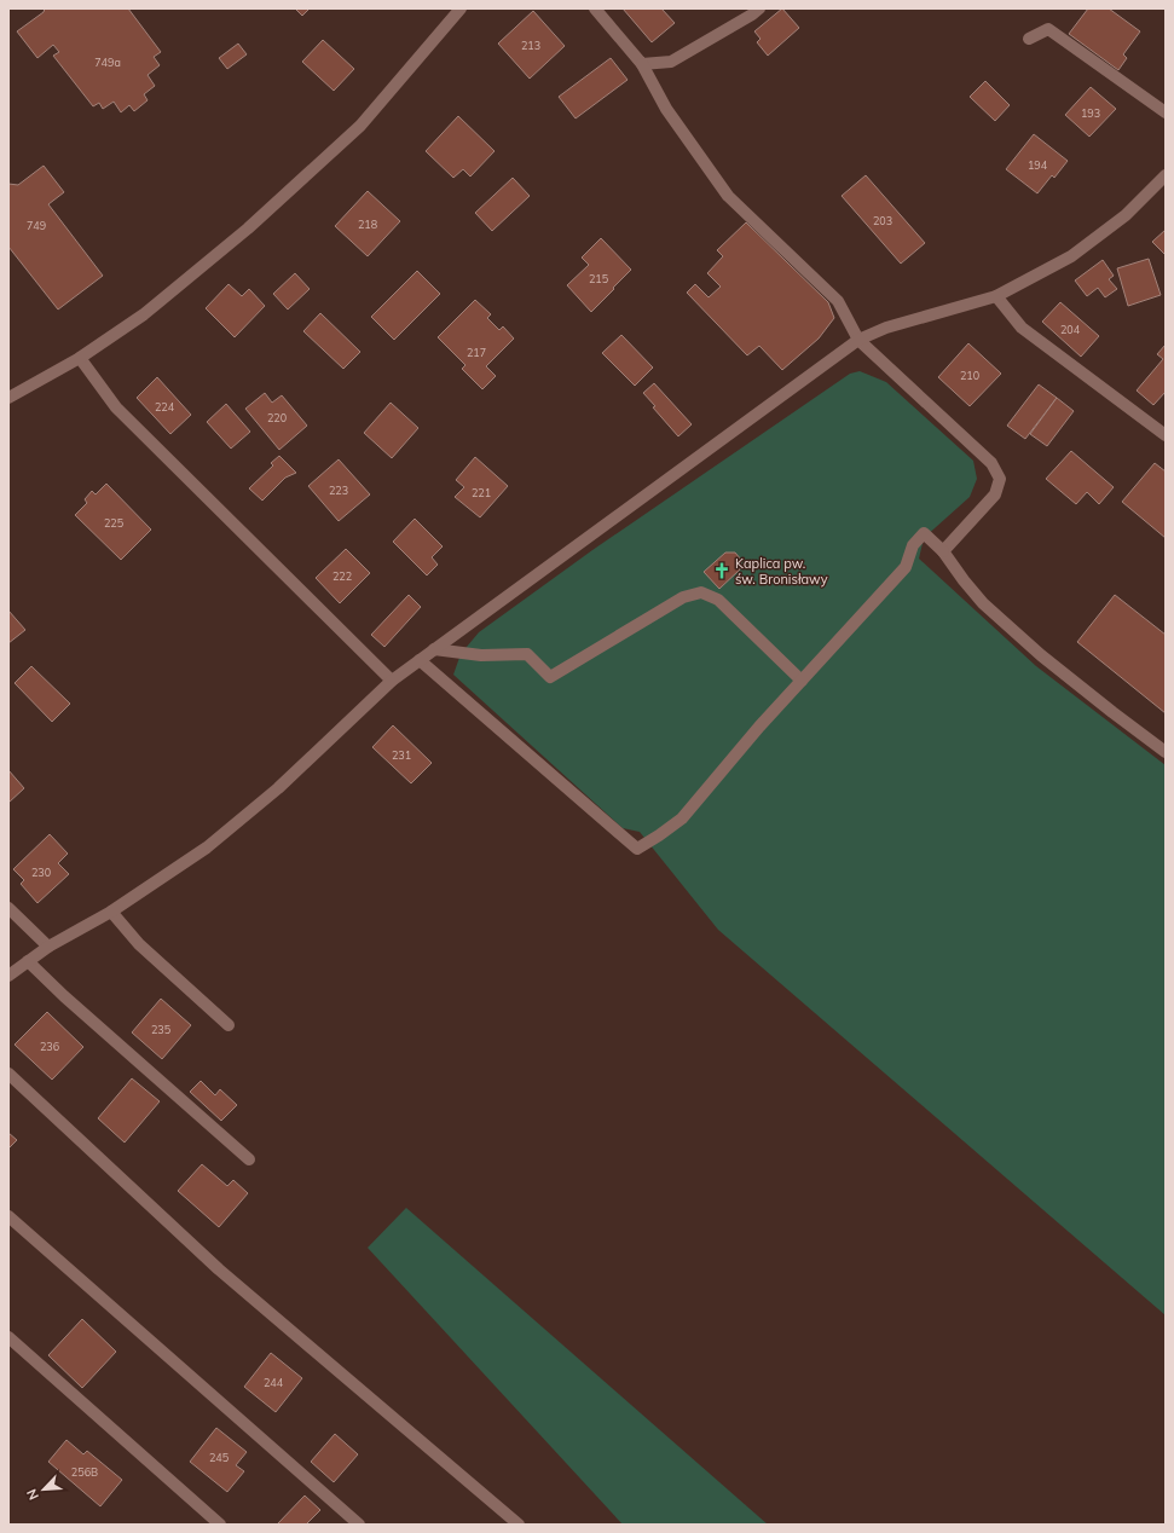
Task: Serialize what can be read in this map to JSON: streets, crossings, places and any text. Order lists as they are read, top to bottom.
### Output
{
  "places": {
    "church": ["Kaplica pw. św. Bronisławy"]
  },
  "house_numbers": [
    "213",
    "749a",
    "193",
    "194",
    "203",
    "218",
    "749",
    "215",
    "204",
    "217",
    "210",
    "224",
    "220",
    "223",
    "221",
    "225",
    "222",
    "231",
    "230",
    "235",
    "236",
    "244",
    "245",
    "256B"
  ],
  "north": "bottom left"
}
